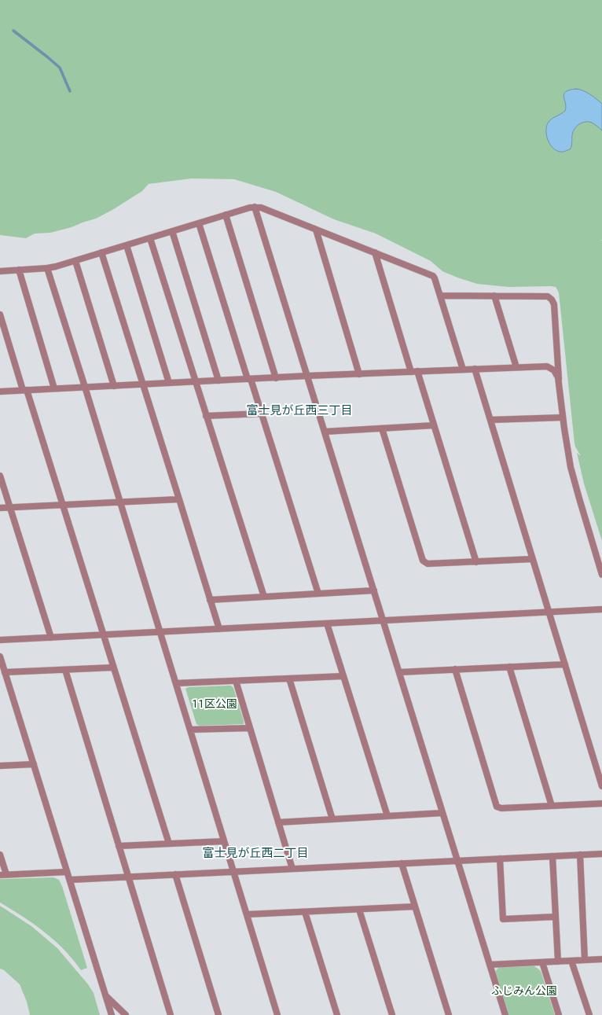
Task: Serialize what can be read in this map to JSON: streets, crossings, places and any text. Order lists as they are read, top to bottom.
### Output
{
  "districts": ["富士見が丘西三丁目", "富士見が丘西二丁目"],
  "parks": ["１１区公園", "ふじみん公園"]
}
